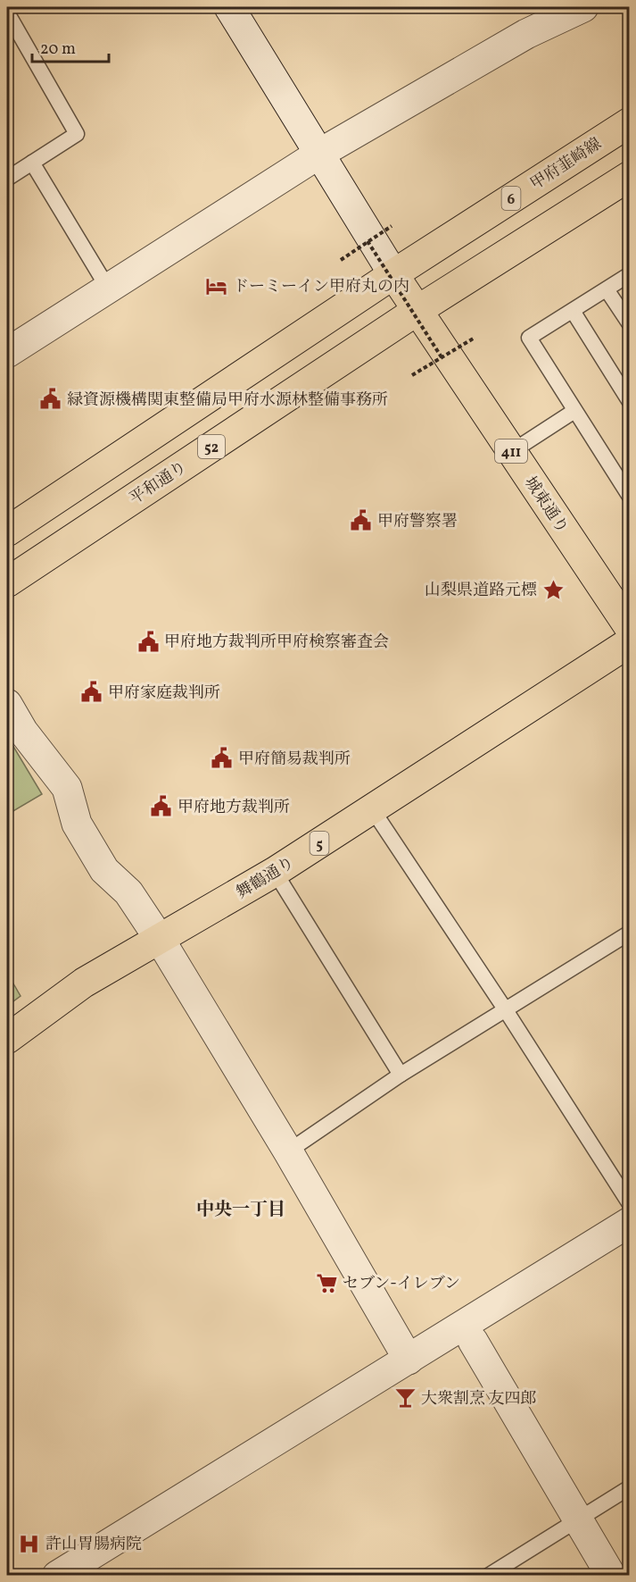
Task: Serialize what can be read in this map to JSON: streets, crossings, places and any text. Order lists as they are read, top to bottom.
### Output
{
  "streets": {
    "main road": [
      "甲府韮崎線",
      "6",
      "52",
      "411",
      "平和通り",
      "城東通り",
      "5",
      "舞鶴通り"
    ]
  },
  "crossings": [
    ["甲府韮崎線", "城東通り"],
    ["平和通り", "城東通り"]
  ],
  "districts": ["中央一丁目"],
  "places": {
    "hotel": ["ドーミーイン甲府丸の内"],
    "public building": [
      "緑資源機構関東整備局甲府水源林整備事務所",
      "甲府警察署",
      "甲府地方裁判所甲府検察審査会",
      "甲府家庭裁判所",
      "甲府簡易裁判所",
      "甲府地方裁判所"
    ],
    "place": ["山梨県道路元標"],
    "supermarket": ["セブン-イレブン"],
    "bar": ["大衆割烹 友四郎"],
    "hospital": ["許山胃腸病院"]
  },
  "scale_bar": "20 m"
}
